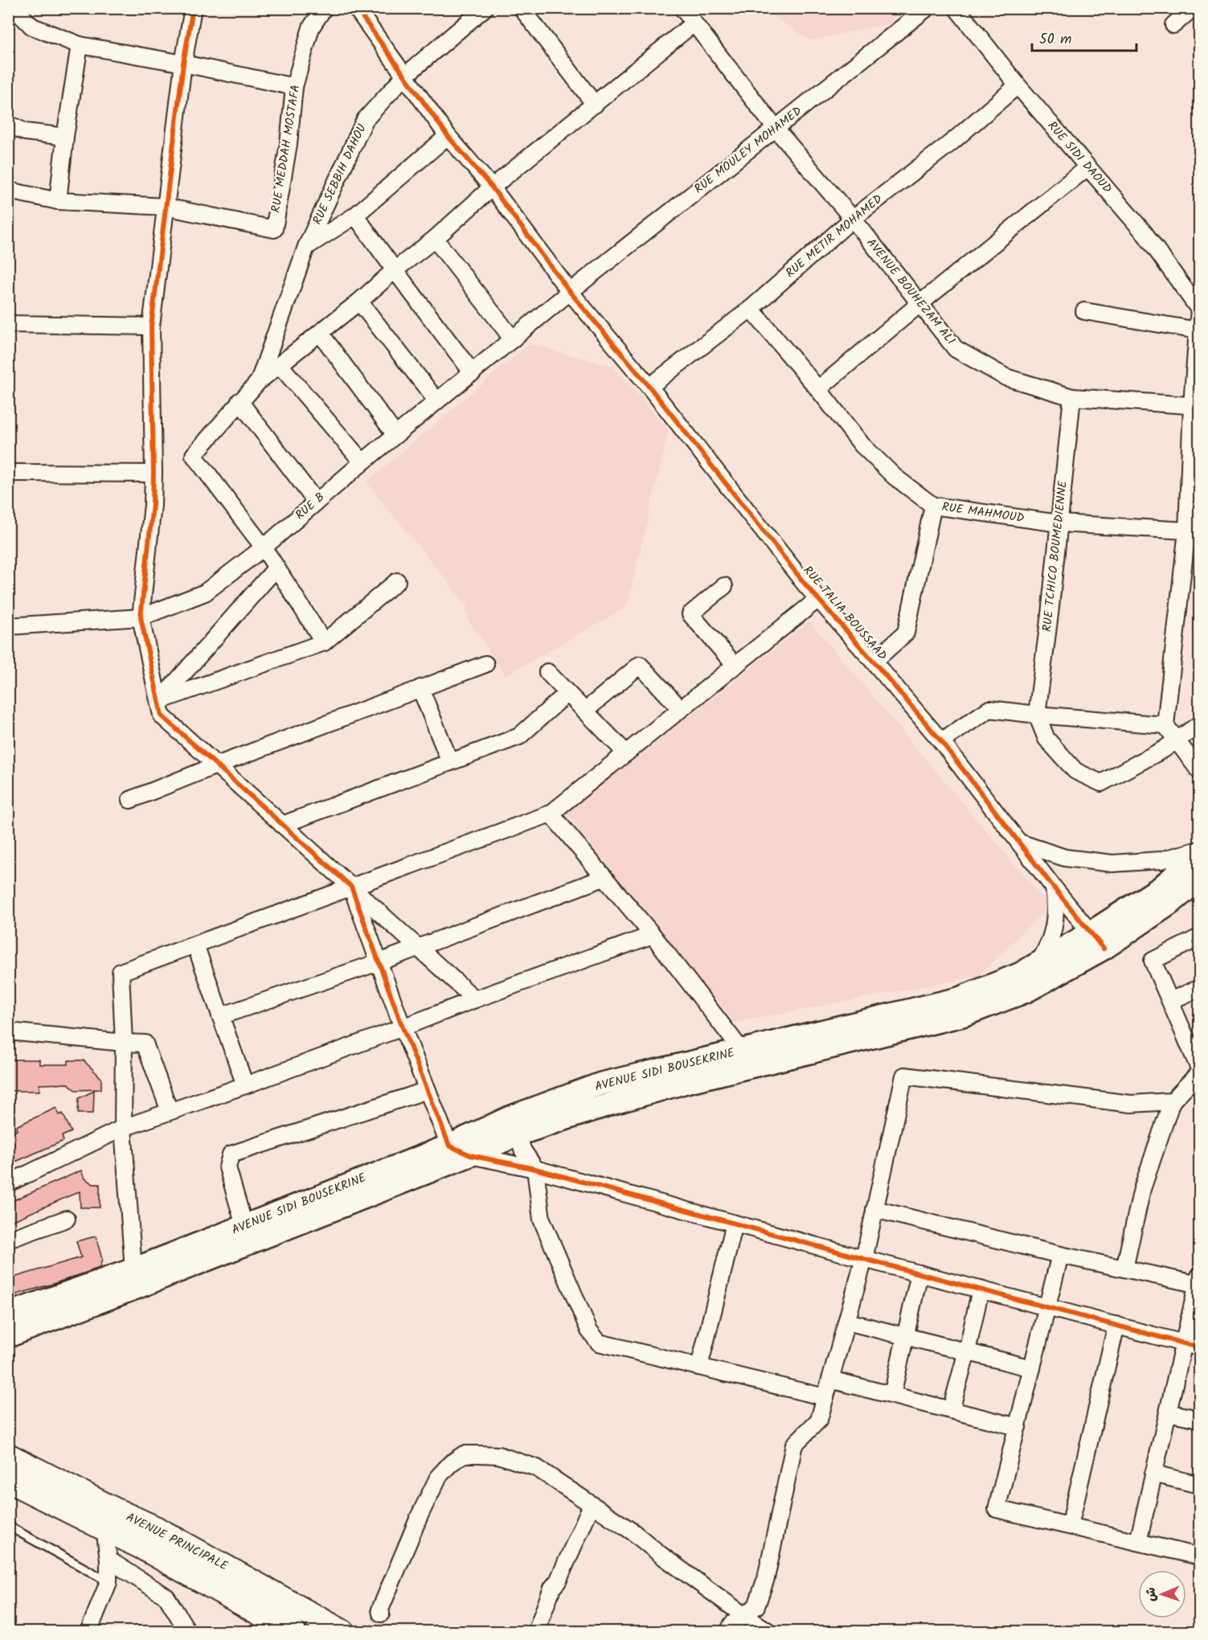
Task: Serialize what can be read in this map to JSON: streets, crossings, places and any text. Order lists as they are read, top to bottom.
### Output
{
  "streets": {
    "main road": ["AVENUE SIDI BOUSEKRINE", "AVENUE PRINCIPALE"],
    "street": [
      "RUE MEDDAH MOSTAFA",
      "RUE MOULEY MOHAMED",
      "RUE SIDI DAOUD",
      "RUE SEBBIH DAHOU",
      "RUE METIR MOHAMED",
      "AVENUE BOUHEZAM ALI",
      "RUE B",
      "RUE MAHMOUD",
      "RUE TCHICO BOUMEDIENNE",
      "RUE TALIA BOUSSAAD"
    ]
  },
  "crossings": [
    ["RUE MOULEY MOHAMED", "AVENUE BOUHEZAM ALI"],
    ["RUE MOULEY MOHAMED", "RUE B"],
    ["RUE MOULEY MOHAMED", "RUE TALIA BOUSSAAD"],
    ["RUE SIDI DAOUD", "RUE METIR MOHAMED"],
    ["RUE SEBBIH DAHOU", "RUE TALIA BOUSSAAD"],
    ["RUE METIR MOHAMED", "AVENUE BOUHEZAM ALI"],
    ["RUE METIR MOHAMED", "RUE MAHMOUD"],
    ["RUE METIR MOHAMED", "RUE TALIA BOUSSAAD"],
    ["AVENUE BOUHEZAM ALI", "RUE TCHICO BOUMEDIENNE"],
    ["RUE B", "RUE TALIA BOUSSAAD"],
    ["RUE MAHMOUD", "RUE TCHICO BOUMEDIENNE"],
    ["RUE TALIA BOUSSAAD", "AVENUE SIDI BOUSEKRINE"]
  ],
  "scale_bar": "50 m",
  "north": "left"
}
